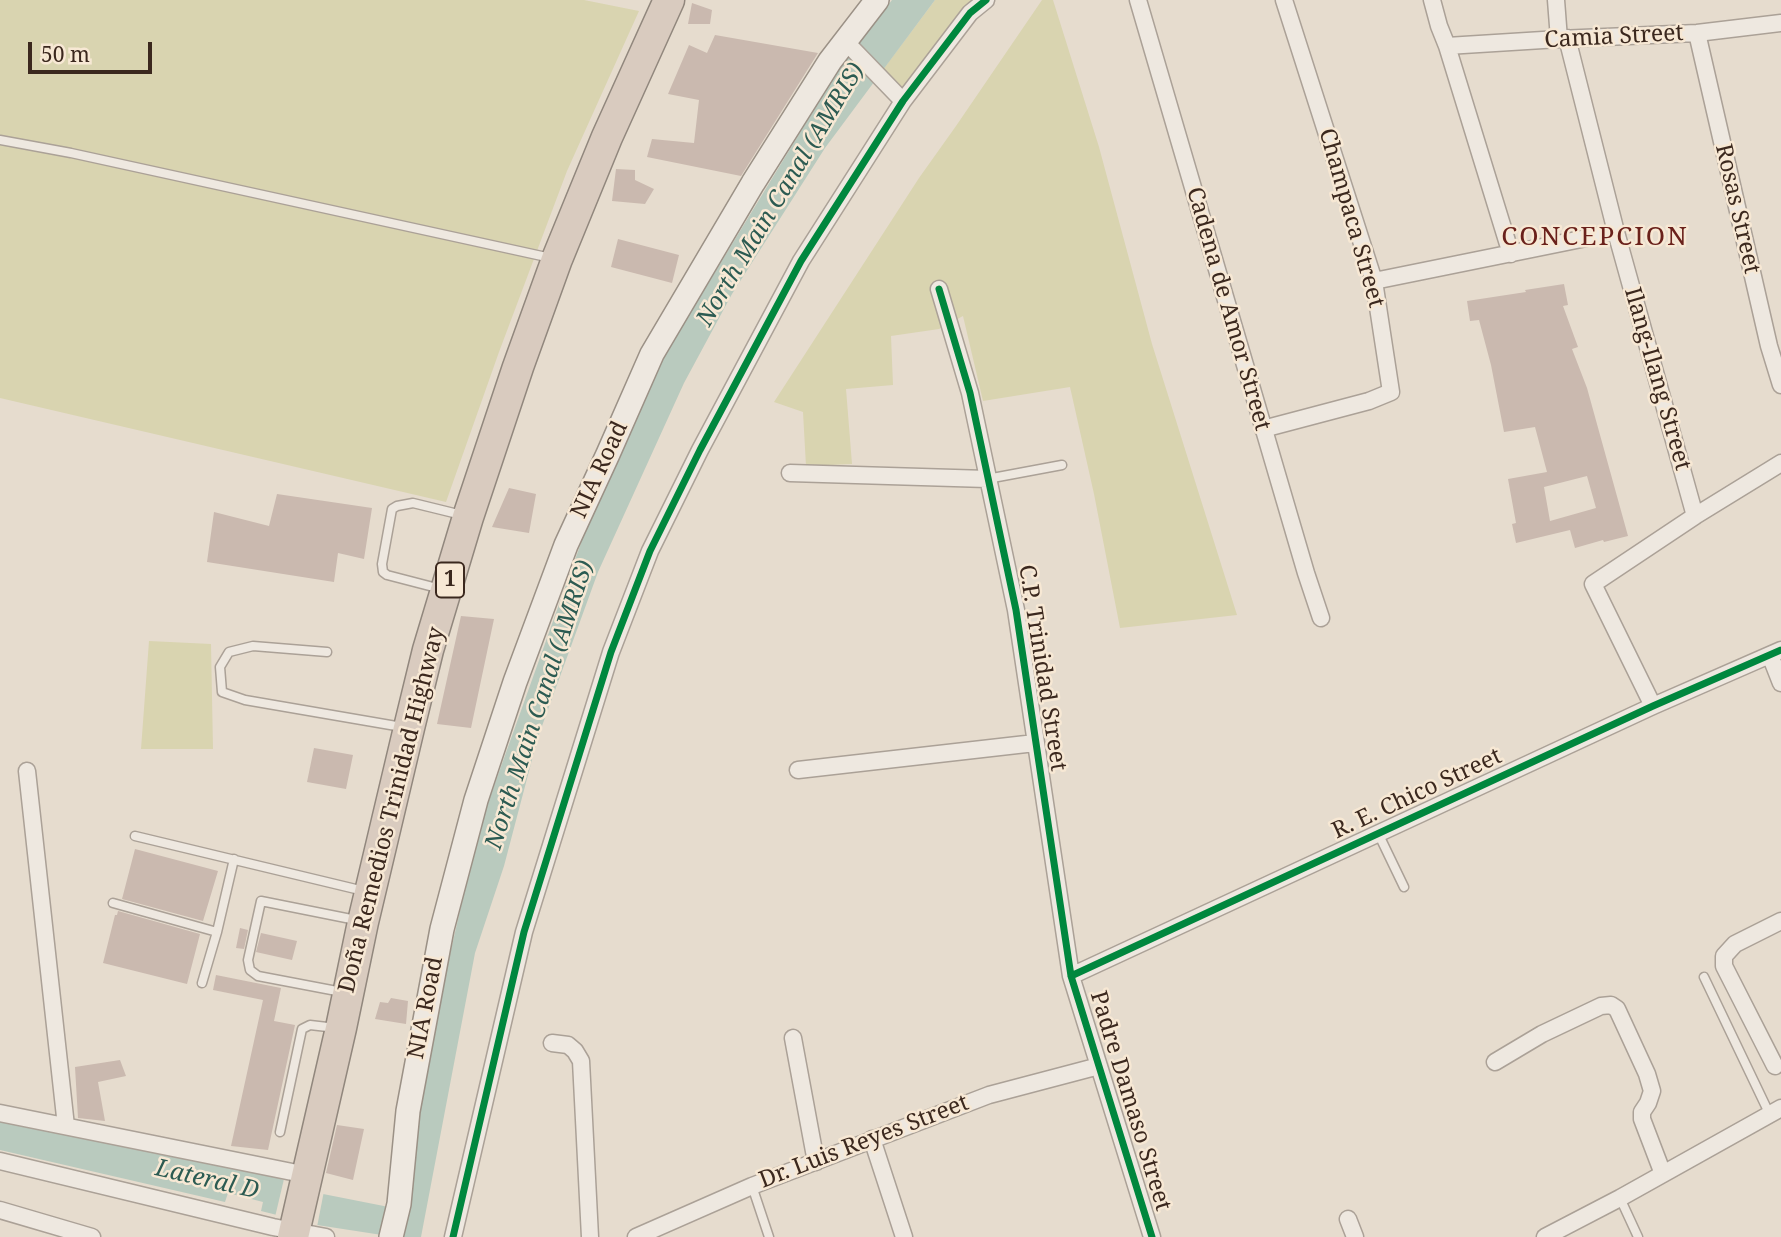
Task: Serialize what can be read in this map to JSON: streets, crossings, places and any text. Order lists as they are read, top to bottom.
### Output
{
  "streets": {
    "highway": ["1", "Doña Remedios Trinidad Highway"],
    "street": [
      "Camia Street",
      "Rosas Street",
      "Champaca Street",
      "Cadena de Amor Street",
      "Ilang-Ilang Street",
      "NIA Road",
      "C.P. Trinidad Street",
      "R. E. Chico Street",
      "Padre Damaso Street",
      "Dr. Luis Reyes Street"
    ]
  },
  "crossings": [
    ["Camia Street", "Rosas Street"],
    ["Camia Street", "Ilang-Ilang Street"],
    ["Champaca Street", "Cadena de Amor Street"],
    ["C.P. Trinidad Street", "R. E. Chico Street"],
    ["C.P. Trinidad Street", "Padre Damaso Street"],
    ["R. E. Chico Street", "Padre Damaso Street"],
    ["Padre Damaso Street", "Dr. Luis Reyes Street"]
  ],
  "districts": ["CONCEPCION"],
  "water": ["North Main Canal (AMRIS)", "Lateral D"],
  "scale_bar": "50 m"
}
